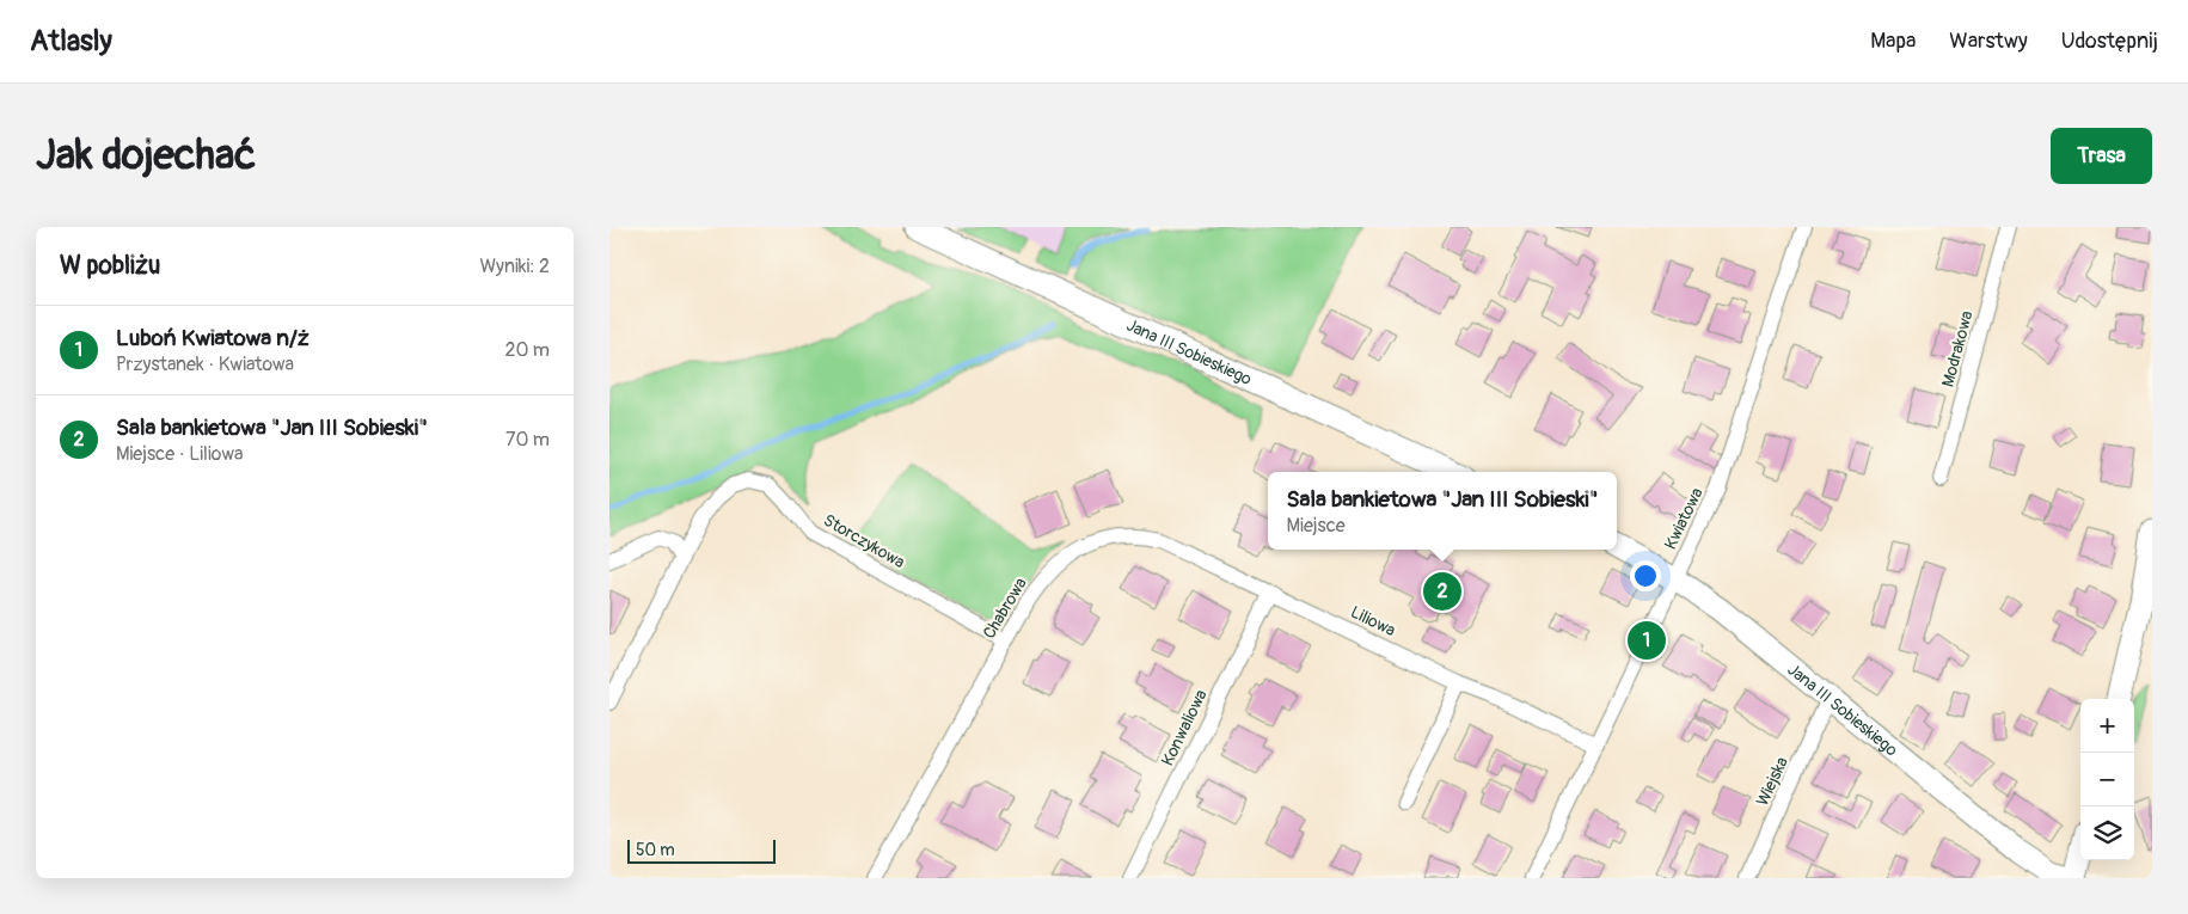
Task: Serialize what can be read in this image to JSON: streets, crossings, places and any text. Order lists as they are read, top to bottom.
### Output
{
  "streets": {
    "street": [
      "Modrakowa",
      "Jana III Sobieskiego",
      "Kwiatowa",
      "Storczykowa",
      "Chabrowa",
      "Liliowa",
      "Konwaliowa",
      "Wiejska"
    ]
  },
  "crossings": [
    ["Jana III Sobieskiego", "Kwiatowa"],
    ["Jana III Sobieskiego", "Wiejska"],
    ["Kwiatowa", "Liliowa"],
    ["Storczykowa", "Chabrowa"],
    ["Chabrowa", "Liliowa"],
    ["Chabrowa", "Konwaliowa"],
    ["Liliowa", "Konwaliowa"]
  ],
  "scale_bar": "50 m",
  "page": {
    "header": "Atlasly",
    "nav": ["Mapa", "Warstwy", "Udostępnij"],
    "buttons": "Trasa",
    "title": "Jak dojechać",
    "heading": ["W pobliżu", "Wyniki: 2"],
    "list": [
      {
        "mark": "1",
        "name": "Luboń Kwiatowa n/ż",
        "note": "Przystanek · Kwiatowa",
        "value": "20 m"
      },
      {
        "mark": "2",
        "name": "Sala bankietowa \"Jan III Sobieski\"",
        "note": "Miejsce · Liliowa",
        "value": "70 m"
      }
    ],
    "popup": ["Sala bankietowa \"Jan III Sobieski\"", "Miejsce"],
    "pins": ["2", "1"],
    "map_buttons": ["+", "−"],
    "scale": "50 m"
  }
}
